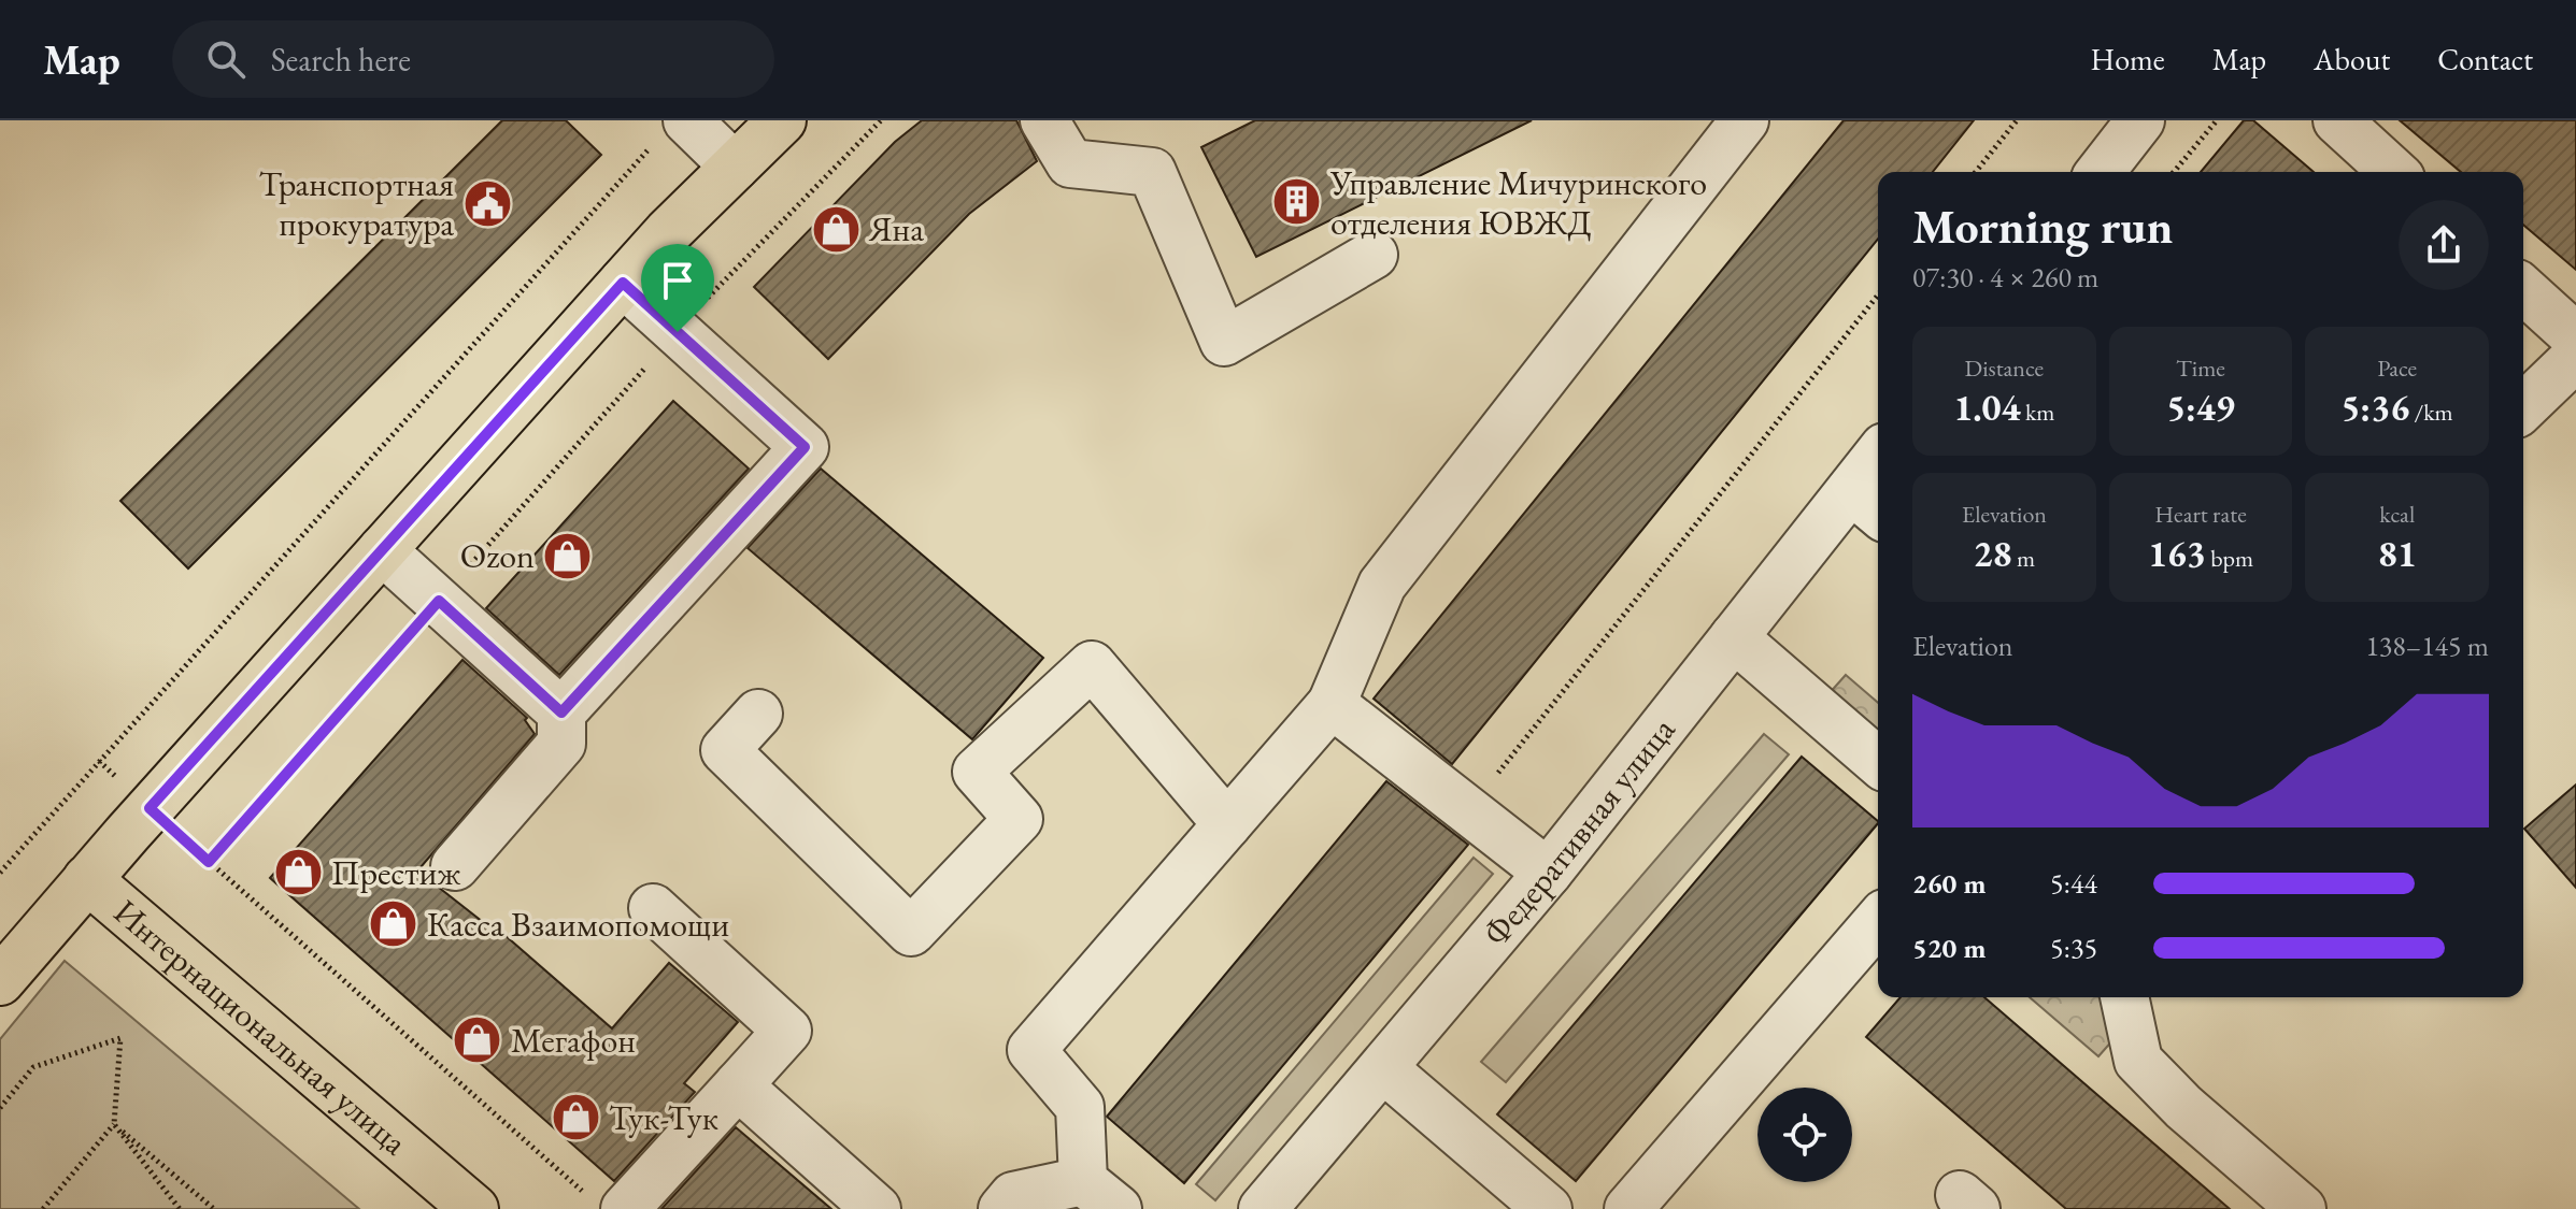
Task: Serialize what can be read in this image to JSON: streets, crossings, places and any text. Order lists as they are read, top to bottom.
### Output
{
  "streets": {
    "main road": ["Интернациональная улица"],
    "street": ["Федеративная улица"]
  },
  "places": {
    "building": ["Управление Мичуринского отделения ЮВЖД"],
    "public building": ["Транспортная прокуратура"],
    "shop": [
      "Яна",
      "Ozon",
      "Престиж",
      "Касса Взаимопомощи",
      "Мегафон",
      "Тук-Тук"
    ]
  },
  "page": {
    "header": "Map",
    "search": "Search here",
    "nav": [
      "Home",
      "Map",
      "About",
      "Contact"
    ],
    "heading": ["Morning run", "07:30 · 4 × 260 m"],
    "stats": [
      ["Distance", "1.04 km"],
      ["Time", "5:49"],
      ["Pace", "5:36 /km"],
      ["Elevation", "28 m"],
      ["Heart rate", "163 bpm"],
      ["kcal", "81"]
    ],
    "chart": ["Elevation", "138–145 m"],
    "list": [
      {
        "name": "260 m",
        "note": "5:44"
      },
      {
        "name": "520 m",
        "note": "5:35"
      }
    ]
  }
}
